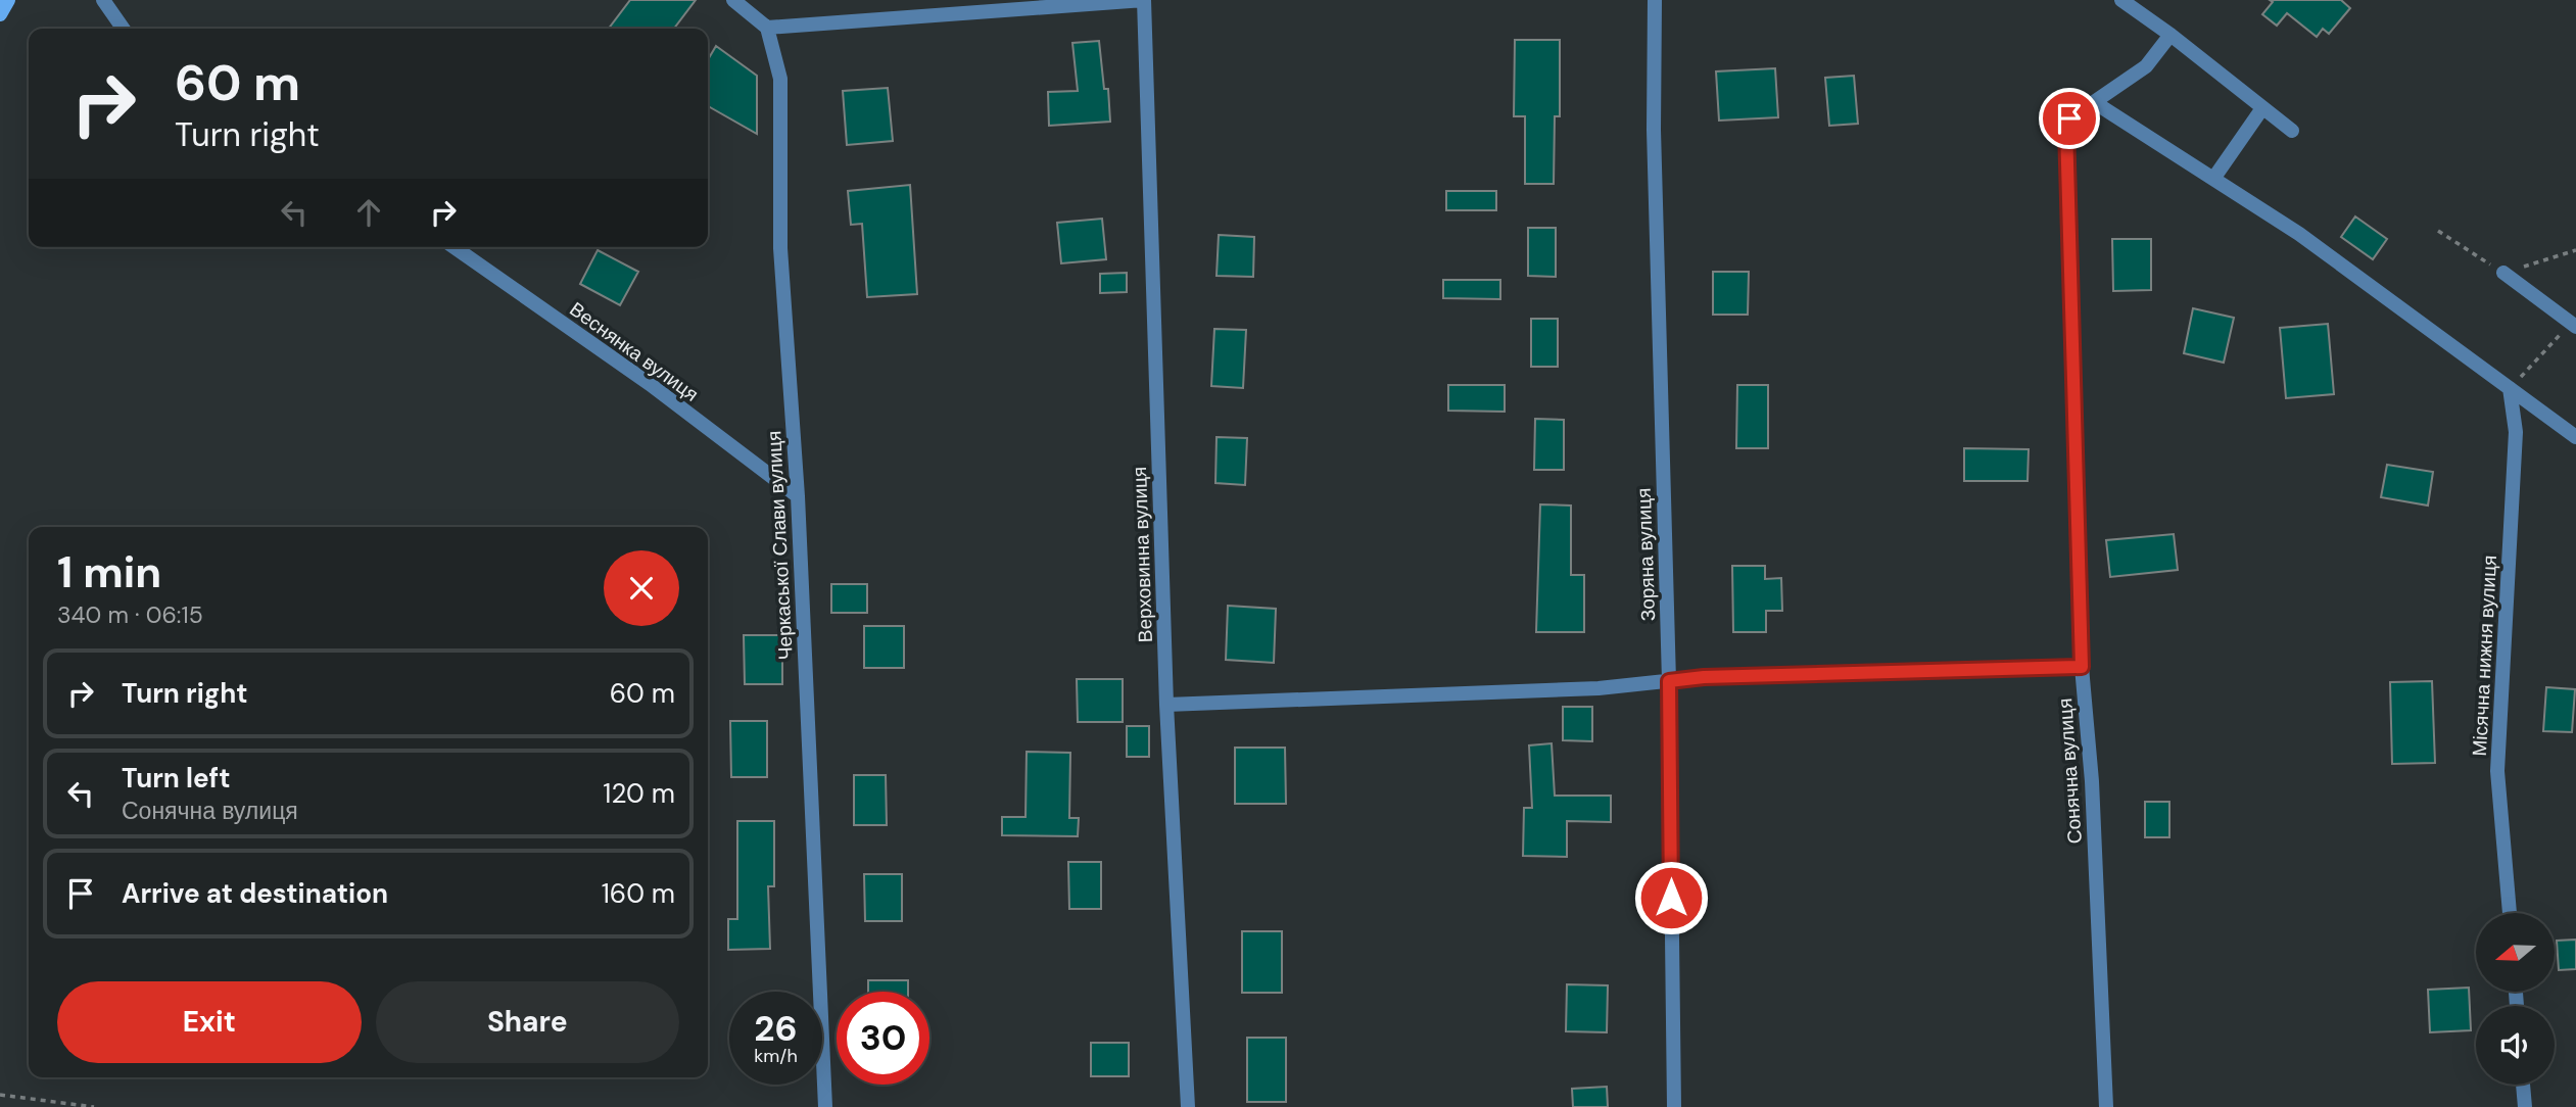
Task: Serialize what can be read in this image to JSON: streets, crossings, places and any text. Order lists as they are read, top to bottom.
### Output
{
  "streets": {
    "street": [
      "Веснянка вулиця",
      "Черкаської Слави вулиця",
      "Верховинна вулиця",
      "Зоряна вулиця",
      "Місячна нижня вулиця",
      "Сонячна вулиця"
    ]
  },
  "crossings": [
    ["Веснянка вулиця", "Черкаської Слави вулиця"]
  ],
  "north": "left",
  "page": {
    "turn": ["60 m", "Turn right"],
    "heading": ["1 min", "340 m · 06:15"],
    "list": [
      {
        "name": "Turn right",
        "value": "60 m"
      },
      {
        "name": "Turn left",
        "note": "Сонячна вулиця",
        "value": "120 m"
      },
      {
        "name": "Arrive at destination",
        "value": "160 m"
      }
    ],
    "buttons": ["Exit", "Share"],
    "speed": "26 km/h",
    "limit": "30"
  }
}
